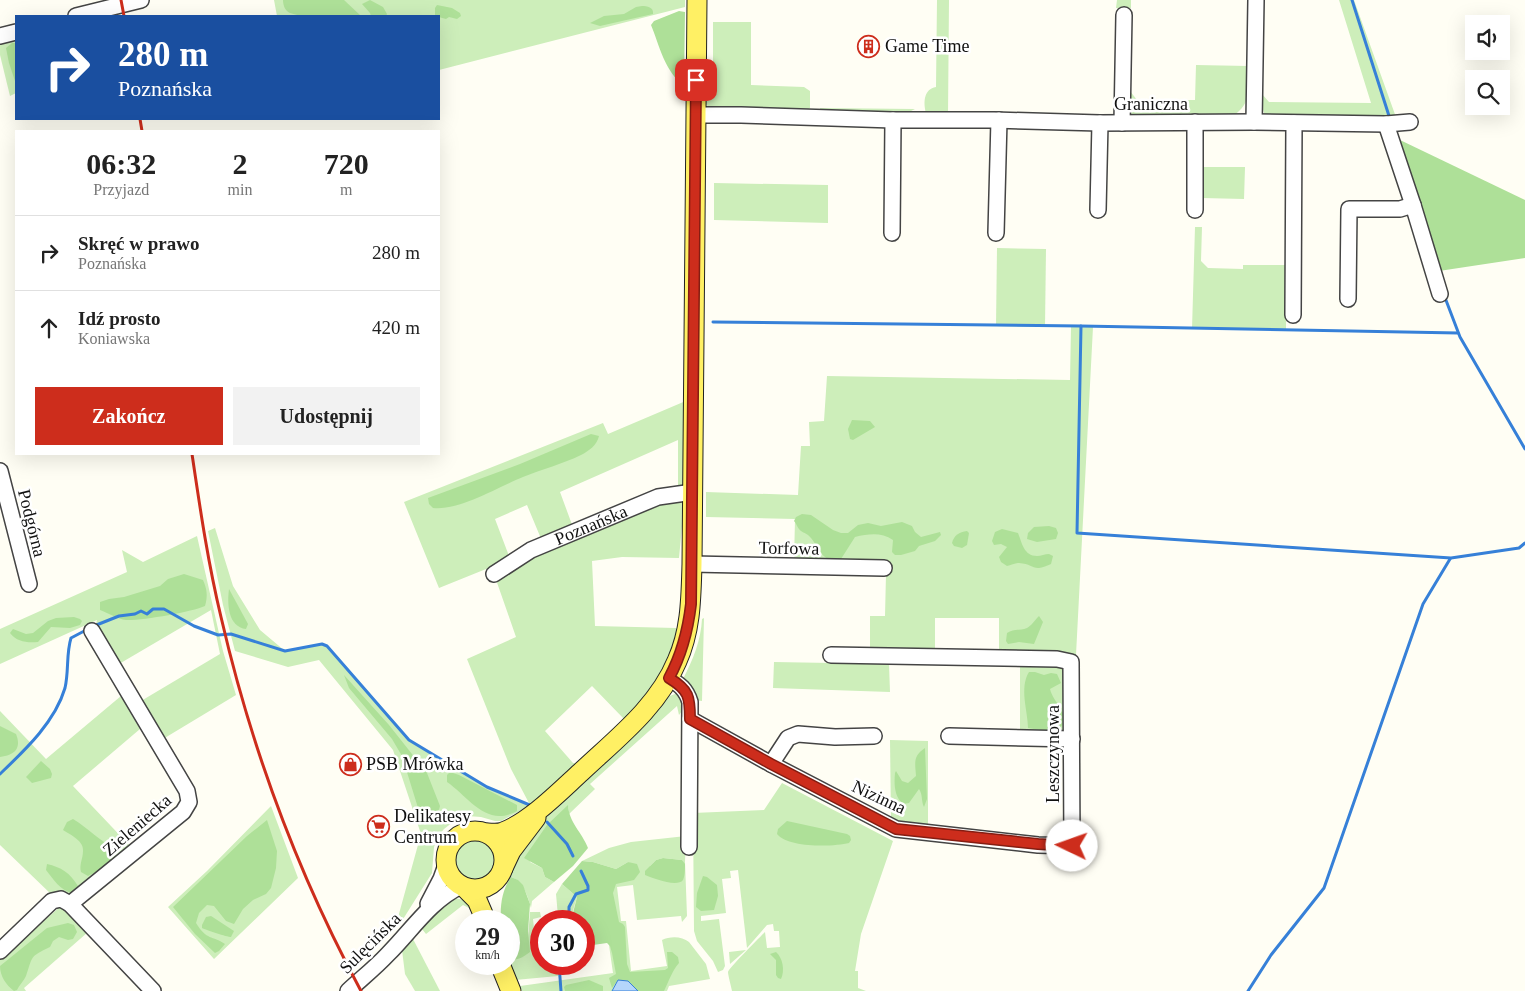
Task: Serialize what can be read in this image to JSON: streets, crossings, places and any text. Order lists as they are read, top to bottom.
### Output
{
  "streets": {
    "street": [
      "Graniczna",
      "Podgórna",
      "Poznańska",
      "Torfowa",
      "Leszczynowa",
      "Nizinna",
      "Zieleniecka",
      "Sulęcińska"
    ]
  },
  "crossings": [
    ["Leszczynowa", "Nizinna"]
  ],
  "places": {
    "building": ["Game Time"],
    "shop": ["PSB Mrówka"],
    "supermarket": ["Delikatesy Centrum"]
  },
  "page": {
    "turn": ["280 m", "Poznańska"],
    "eta": [
      "06:32",
      "Przyjazd",
      "2",
      "min",
      "720",
      "m"
    ],
    "list": [
      {
        "name": "Skręć w prawo",
        "note": "Poznańska",
        "value": "280 m"
      },
      {
        "name": "Idź prosto",
        "note": "Koniawska",
        "value": "420 m"
      }
    ],
    "buttons": ["Zakończ", "Udostępnij"],
    "speed": "29 km/h",
    "limit": "30"
  }
}
